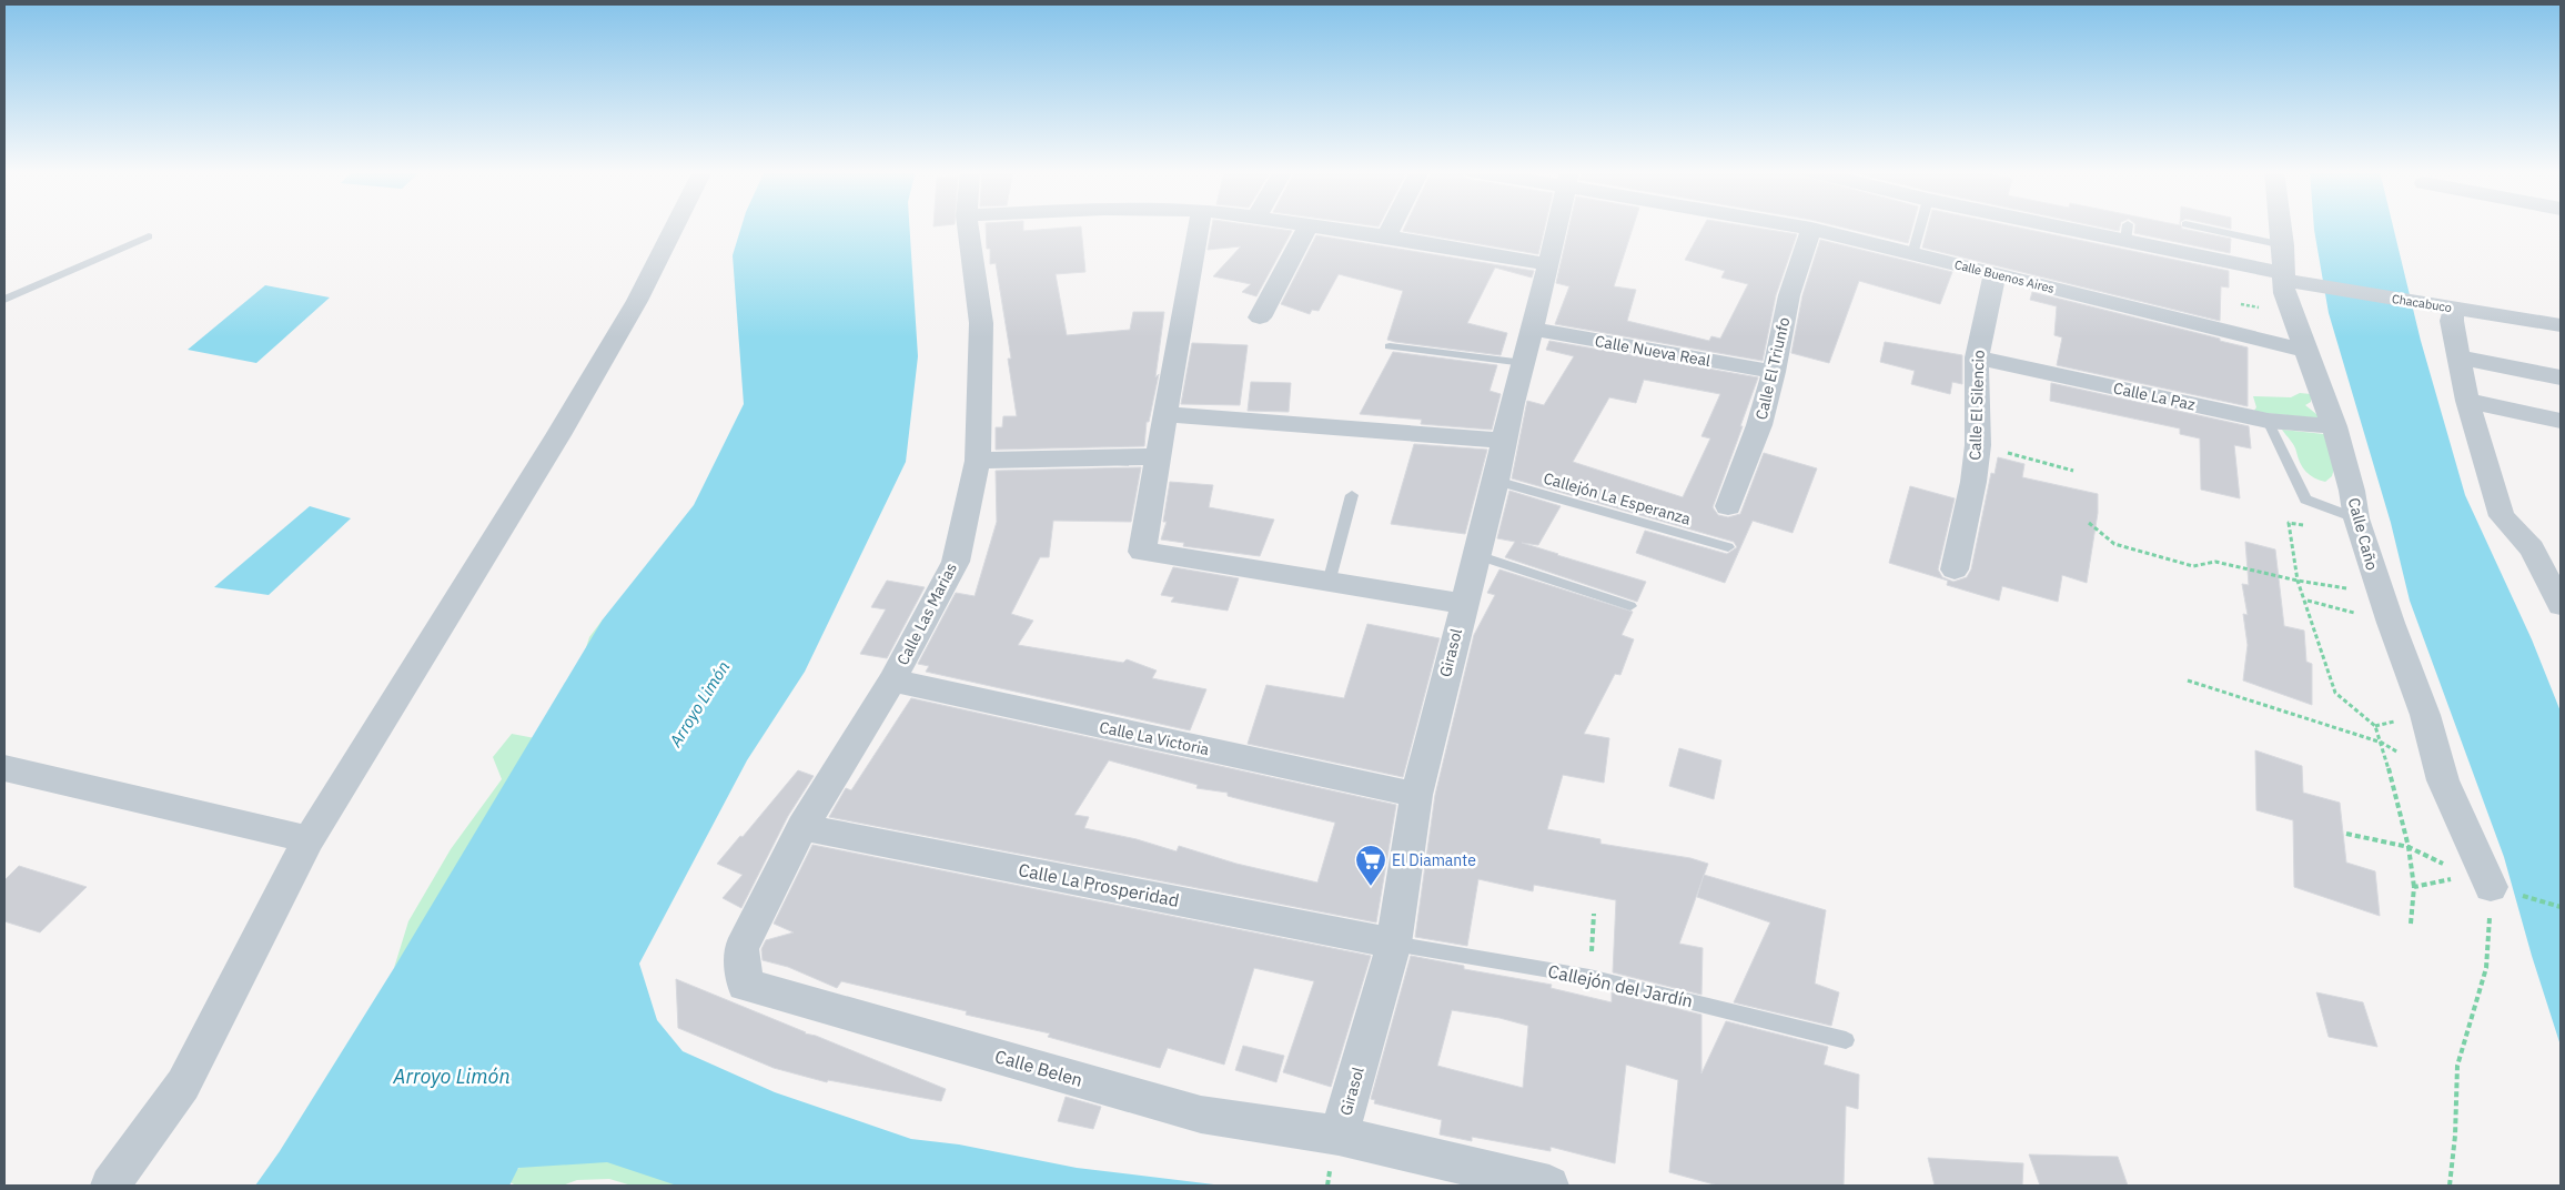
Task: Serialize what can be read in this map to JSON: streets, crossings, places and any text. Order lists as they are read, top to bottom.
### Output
{
  "streets": {
    "street": [
      "Calle Buenos Aires",
      "Chacabuco",
      "Calle Nueva Real",
      "Calle El Triunfo",
      "Calle La Paz",
      "Calle El Silencio",
      "Calle Caño",
      "Calle Las Marias",
      "Girasol",
      "Calle La Victoria",
      "Calle La Prosperidad",
      "Calle Belen"
    ],
    "lane": ["Callejón La Esperanza", "Callejón del Jardín"]
  },
  "crossings": [
    ["Calle Buenos Aires", "Calle El Triunfo"],
    ["Calle Buenos Aires", "Calle El Silencio"],
    ["Calle Buenos Aires", "Calle Caño"],
    ["Chacabuco", "Calle Caño"],
    ["Calle Nueva Real", "Calle El Triunfo"],
    ["Calle Nueva Real", "Girasol"],
    ["Calle La Paz", "Calle El Silencio"],
    ["Calle La Paz", "Calle Caño"],
    ["Callejón La Esperanza", "Girasol"],
    ["Calle Las Marias", "Calle La Victoria"],
    ["Calle Las Marias", "Calle La Prosperidad"],
    ["Calle Las Marias", "Calle Belen"],
    ["Girasol", "Calle La Victoria"],
    ["Girasol", "Calle La Prosperidad"],
    ["Girasol", "Callejón del Jardín"],
    ["Girasol", "Calle Belen"],
    ["Calle La Prosperidad", "Callejón del Jardín"]
  ],
  "water": ["Arroyo Limón"],
  "places": {
    "supermarket": ["El Diamante"]
  }
}
